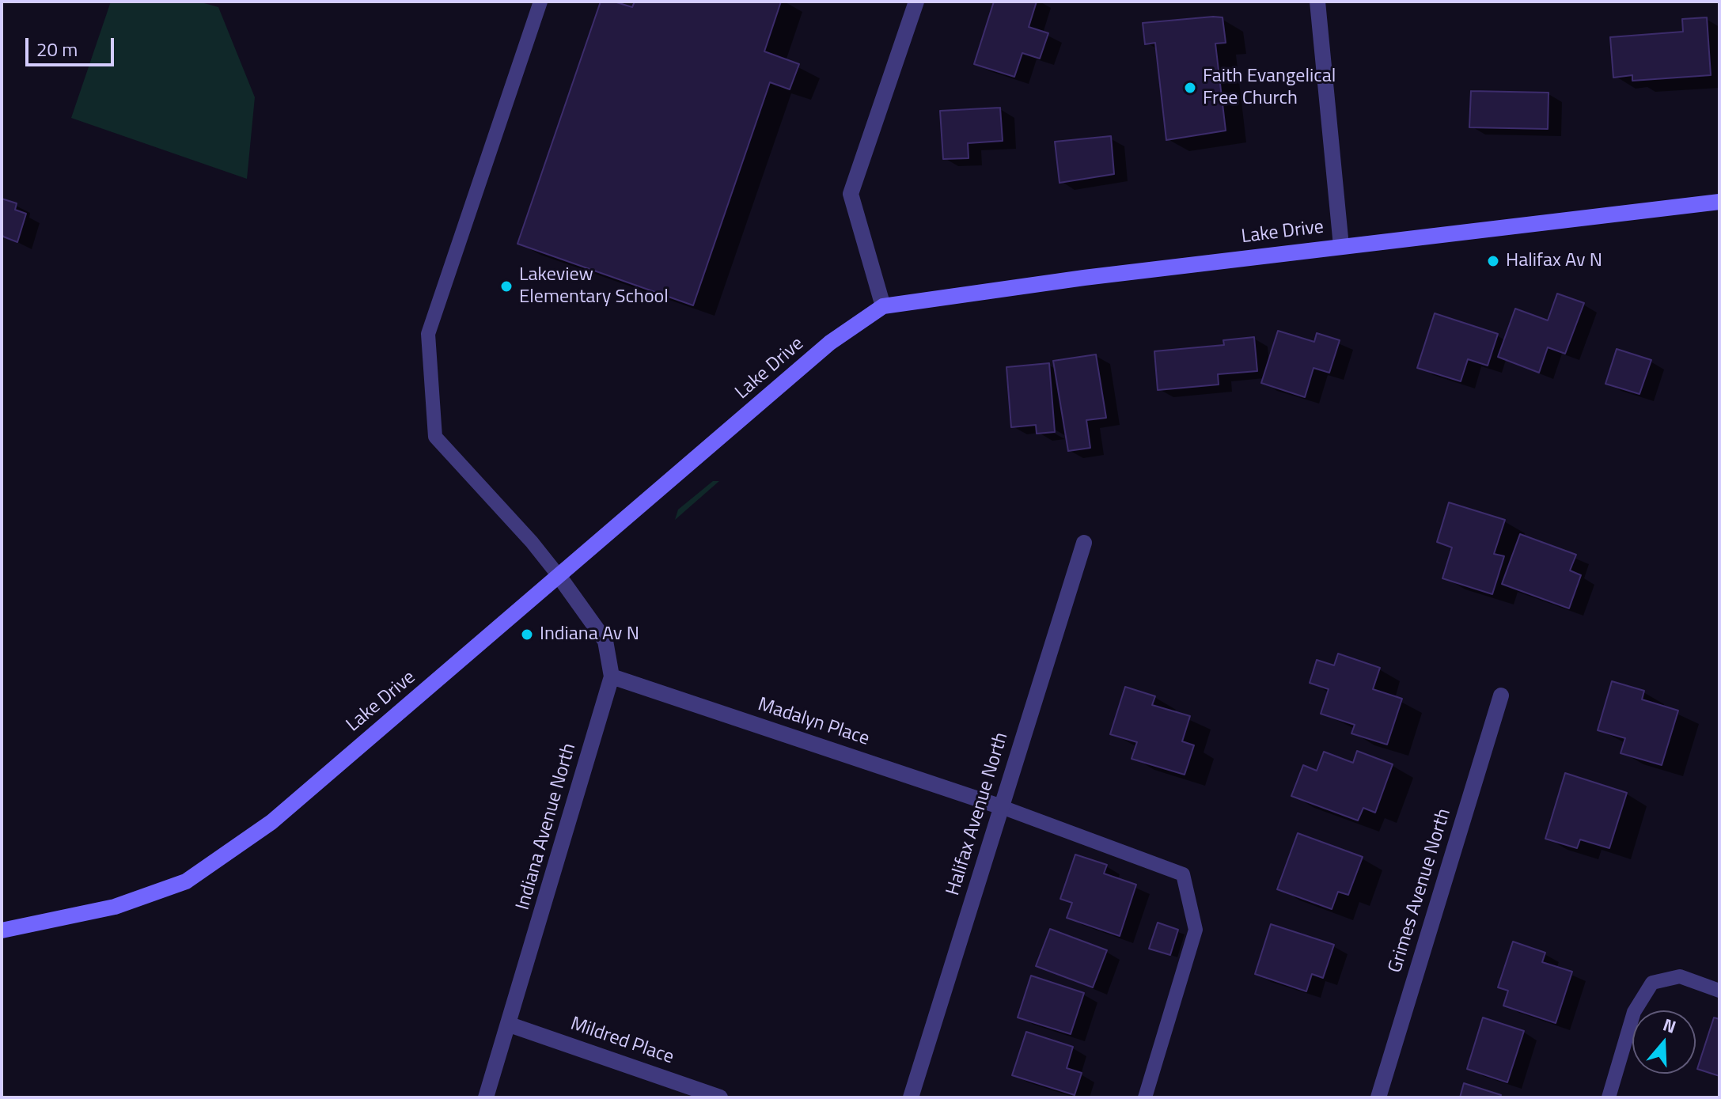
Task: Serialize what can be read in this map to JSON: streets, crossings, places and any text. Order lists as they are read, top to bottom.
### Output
{
  "streets": {
    "street": [
      "Lake Drive",
      "Madalyn Place",
      "Halifax Avenue North",
      "Indiana Avenue North",
      "Grimes Avenue North",
      "Mildred Place"
    ]
  },
  "crossings": [
    ["Lake Drive", "Indiana Avenue North"],
    ["Madalyn Place", "Halifax Avenue North"],
    ["Madalyn Place", "Indiana Avenue North"],
    ["Indiana Avenue North", "Mildred Place"]
  ],
  "places": [
    "Faith Evangelical Free Church",
    "Halifax Av N",
    "Lakeview Elementary School",
    "Indiana Av N"
  ],
  "scale_bar": "20 m",
  "north": "top"
}
